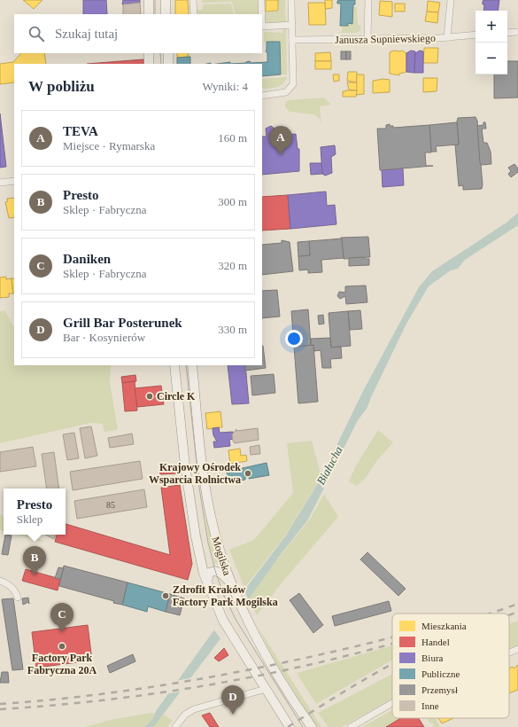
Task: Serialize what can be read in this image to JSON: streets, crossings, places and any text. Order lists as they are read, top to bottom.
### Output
{
  "streets": {
    "main road": ["Mogilska"],
    "street": ["Janusza Supniewskiego"]
  },
  "water": ["Białucha"],
  "places": [
    "Circle K",
    "Krajowy Ośrodek Wsparcia Rolnictwa",
    "Zdrofit Kraków Factory Park Mogilska",
    "Factory Park Fabryczna 20A"
  ],
  "house_numbers": ["85"],
  "legend": [
    "Mieszkania",
    "Handel",
    "Biura",
    "Publiczne",
    "Przemysł",
    "Inne"
  ],
  "page": {
    "map_buttons": ["+", "−"],
    "search": "Szukaj tutaj",
    "heading": ["W pobliżu", "Wyniki: 4"],
    "list": [
      {
        "mark": "A",
        "name": "TEVA",
        "note": "Miejsce · Rymarska",
        "value": "160 m"
      },
      {
        "mark": "B",
        "name": "Presto",
        "note": "Sklep · Fabryczna",
        "value": "300 m"
      },
      {
        "mark": "C",
        "name": "Daniken",
        "note": "Sklep · Fabryczna",
        "value": "320 m"
      },
      {
        "mark": "D",
        "name": "Grill Bar Posterunek",
        "note": "Bar · Kosynierów",
        "value": "330 m"
      }
    ],
    "pins": [
      "A",
      "B",
      "C",
      "D"
    ],
    "popup": ["Presto", "Sklep"]
  }
}
